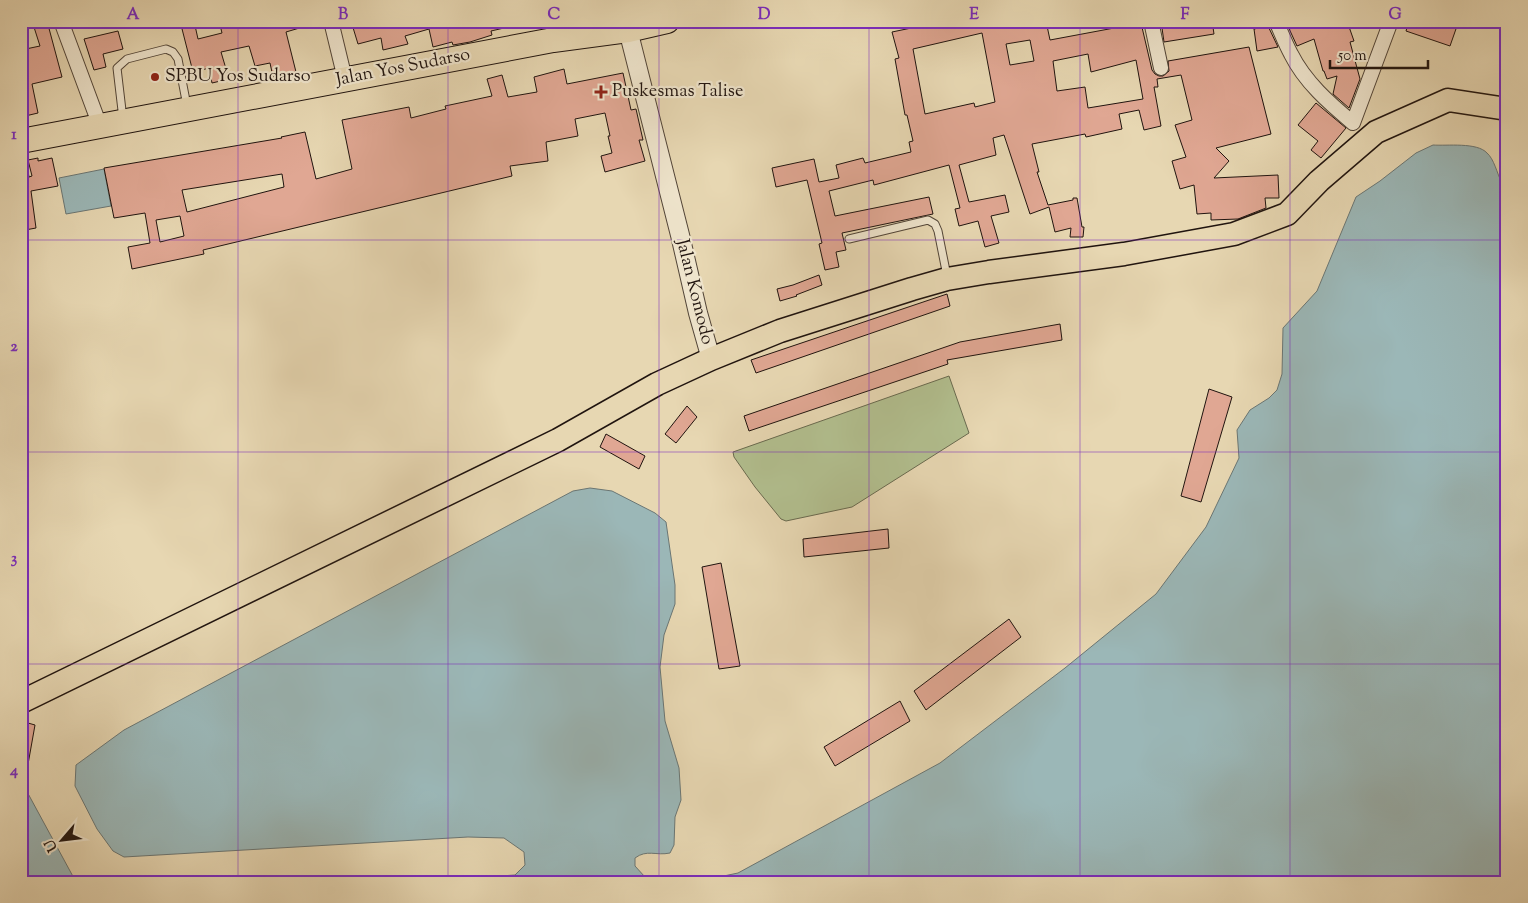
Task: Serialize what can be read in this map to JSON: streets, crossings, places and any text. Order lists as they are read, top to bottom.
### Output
{
  "streets": {
    "highway": ["Jalan Yos Sudarso"],
    "main road": ["Jalan Komodo"]
  },
  "crossings": [
    ["Jalan Yos Sudarso", "Jalan Komodo"]
  ],
  "places": {
    "other": ["SPBU Yos Sudarso"],
    "health": ["Puskesmas Talise"]
  },
  "scale_bar": "50 m",
  "north": "bottom left",
  "grid": {
    "columns": [
      "A",
      "B",
      "C",
      "D",
      "E",
      "F",
      "G"
    ],
    "rows": [
      "1",
      "2",
      "3",
      "4"
    ]
  }
}
